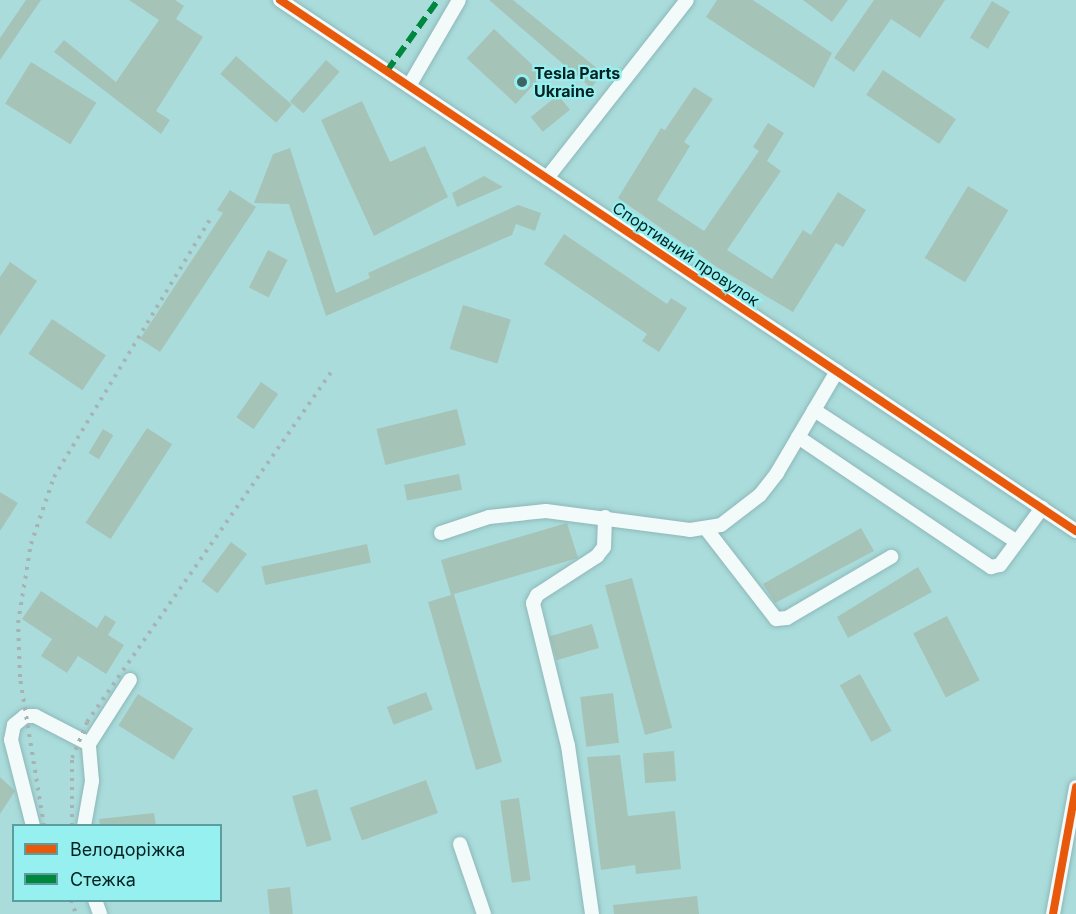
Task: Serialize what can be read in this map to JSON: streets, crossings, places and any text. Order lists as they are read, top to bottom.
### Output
{
  "streets": {
    "street": ["Спортивний провулок"]
  },
  "places": ["Tesla Parts Ukraine"],
  "legend": ["Велодоріжка", "Стежка"]
}
